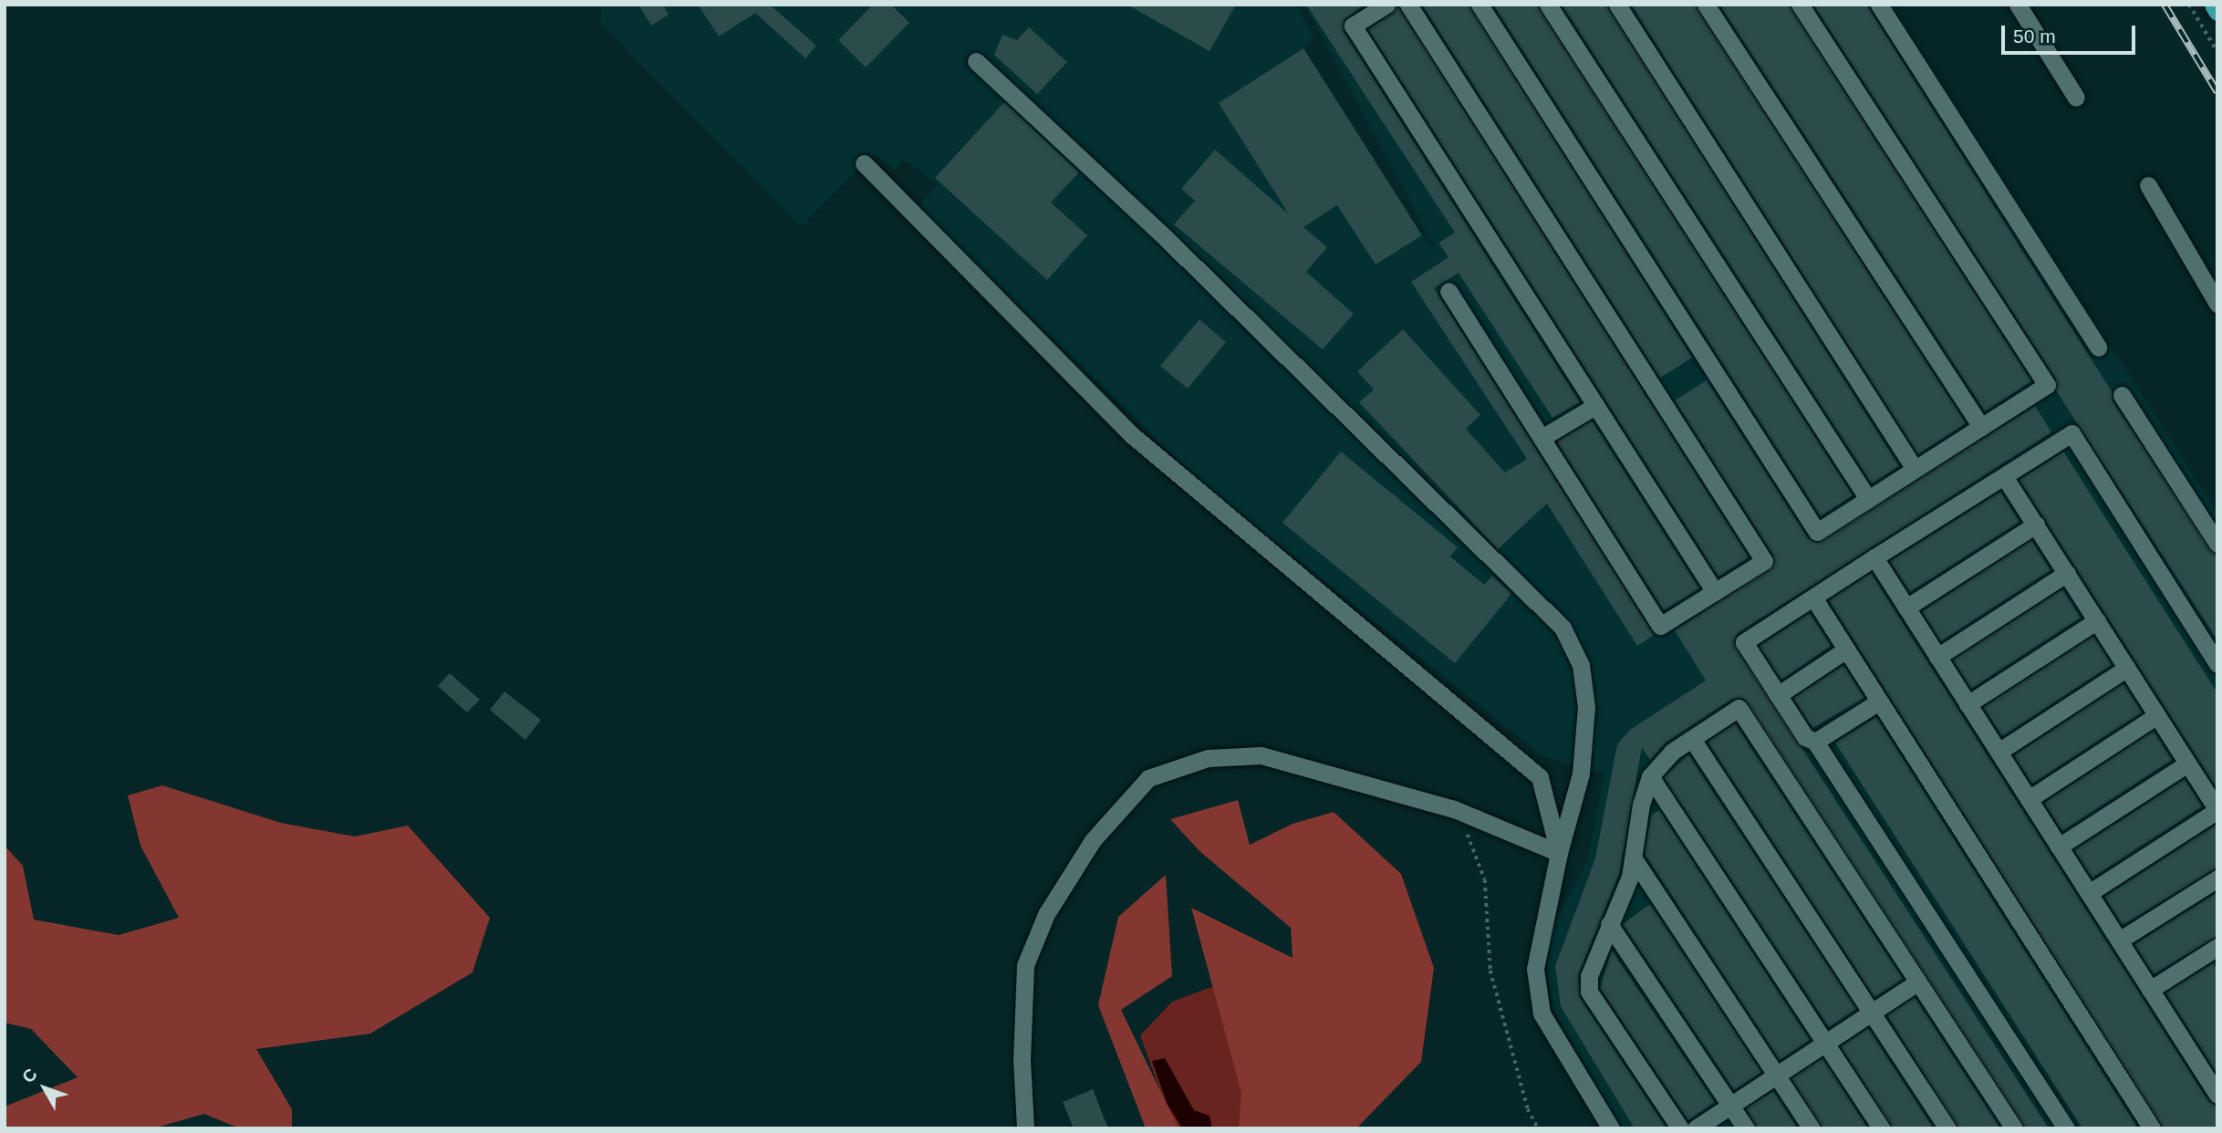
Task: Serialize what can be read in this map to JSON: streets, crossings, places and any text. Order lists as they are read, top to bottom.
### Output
{
  "scale_bar": "50 m",
  "north": "top left"
}
